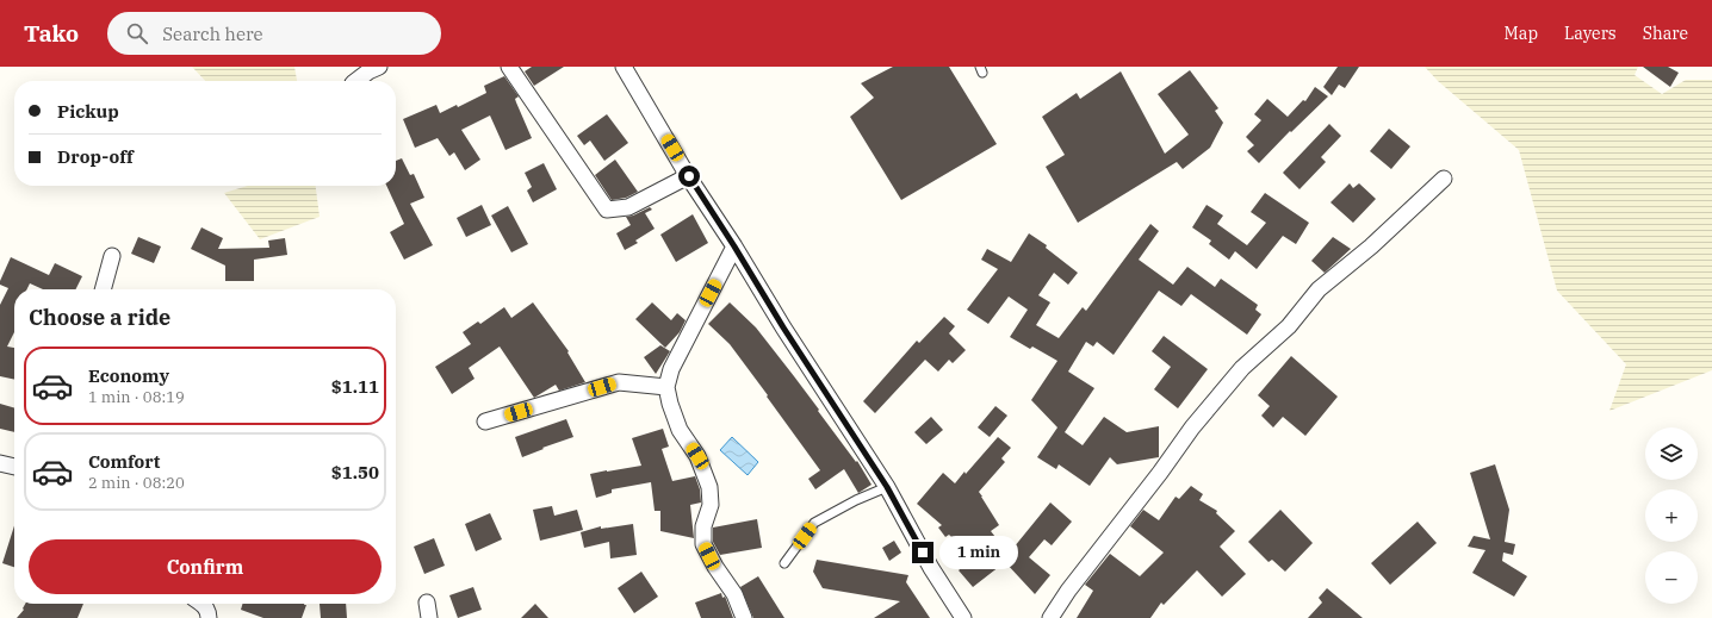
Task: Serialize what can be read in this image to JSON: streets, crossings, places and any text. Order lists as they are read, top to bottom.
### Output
{
  "page": {
    "header": "Tako",
    "search": "Search here",
    "nav": ["Map", "Layers", "Share"],
    "banner": ["Pickup", "Drop-off"],
    "heading": "Choose a ride",
    "list": [
      {
        "name": "Economy",
        "note": "1 min · 08:19",
        "value": "$1.11"
      },
      {
        "name": "Comfort",
        "note": "2 min · 08:20",
        "value": "$1.50"
      }
    ],
    "map_buttons": ["+", "−"],
    "buttons": "Confirm",
    "bubble": "1 min"
  }
}
